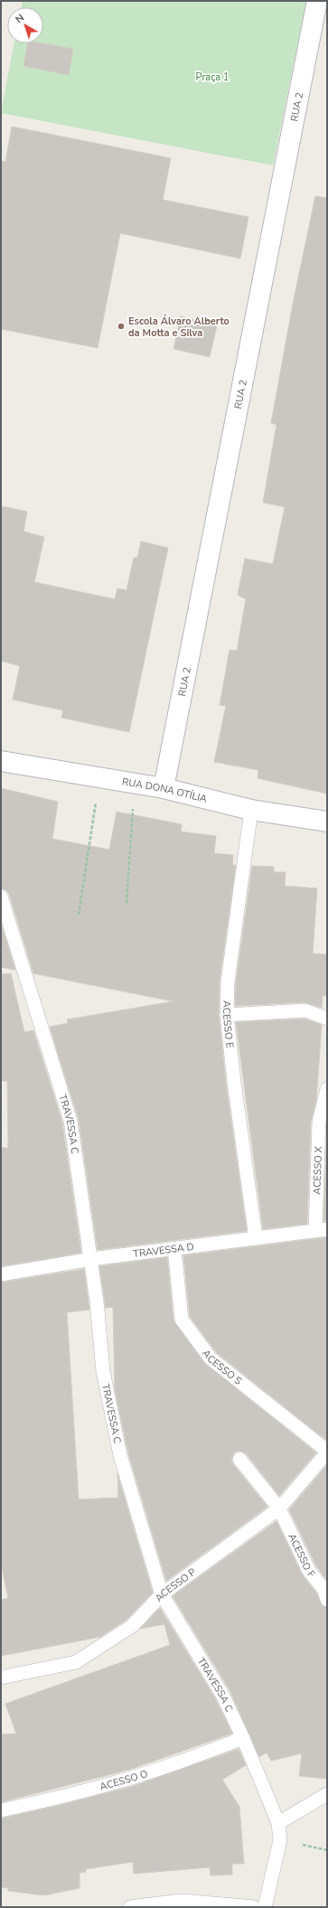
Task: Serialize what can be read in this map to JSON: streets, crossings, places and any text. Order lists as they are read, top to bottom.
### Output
{
  "streets": {
    "street": ["RUA 2", "RUA DONA OTÍLIA"],
    "lane": [
      "ACESSO E",
      "TRAVESSA C",
      "ACESSO X",
      "TRAVESSA D",
      "ACESSO S",
      "ACESSO F",
      "ACESSO P",
      "ACESSO O"
    ]
  },
  "crossings": [
    ["RUA 2", "RUA DONA OTÍLIA"],
    ["RUA DONA OTÍLIA", "ACESSO E"],
    ["ACESSO E", "TRAVESSA D"],
    ["TRAVESSA C", "TRAVESSA D"],
    ["TRAVESSA C", "ACESSO P"],
    ["TRAVESSA C", "ACESSO O"],
    ["ACESSO X", "TRAVESSA D"],
    ["TRAVESSA D", "ACESSO S"],
    ["ACESSO S", "ACESSO P"],
    ["ACESSO F", "ACESSO P"]
  ],
  "parks": ["Praça 1"],
  "places": ["Escola Álvaro Alberto da Motta e Silva"],
  "north": "top left"
}
